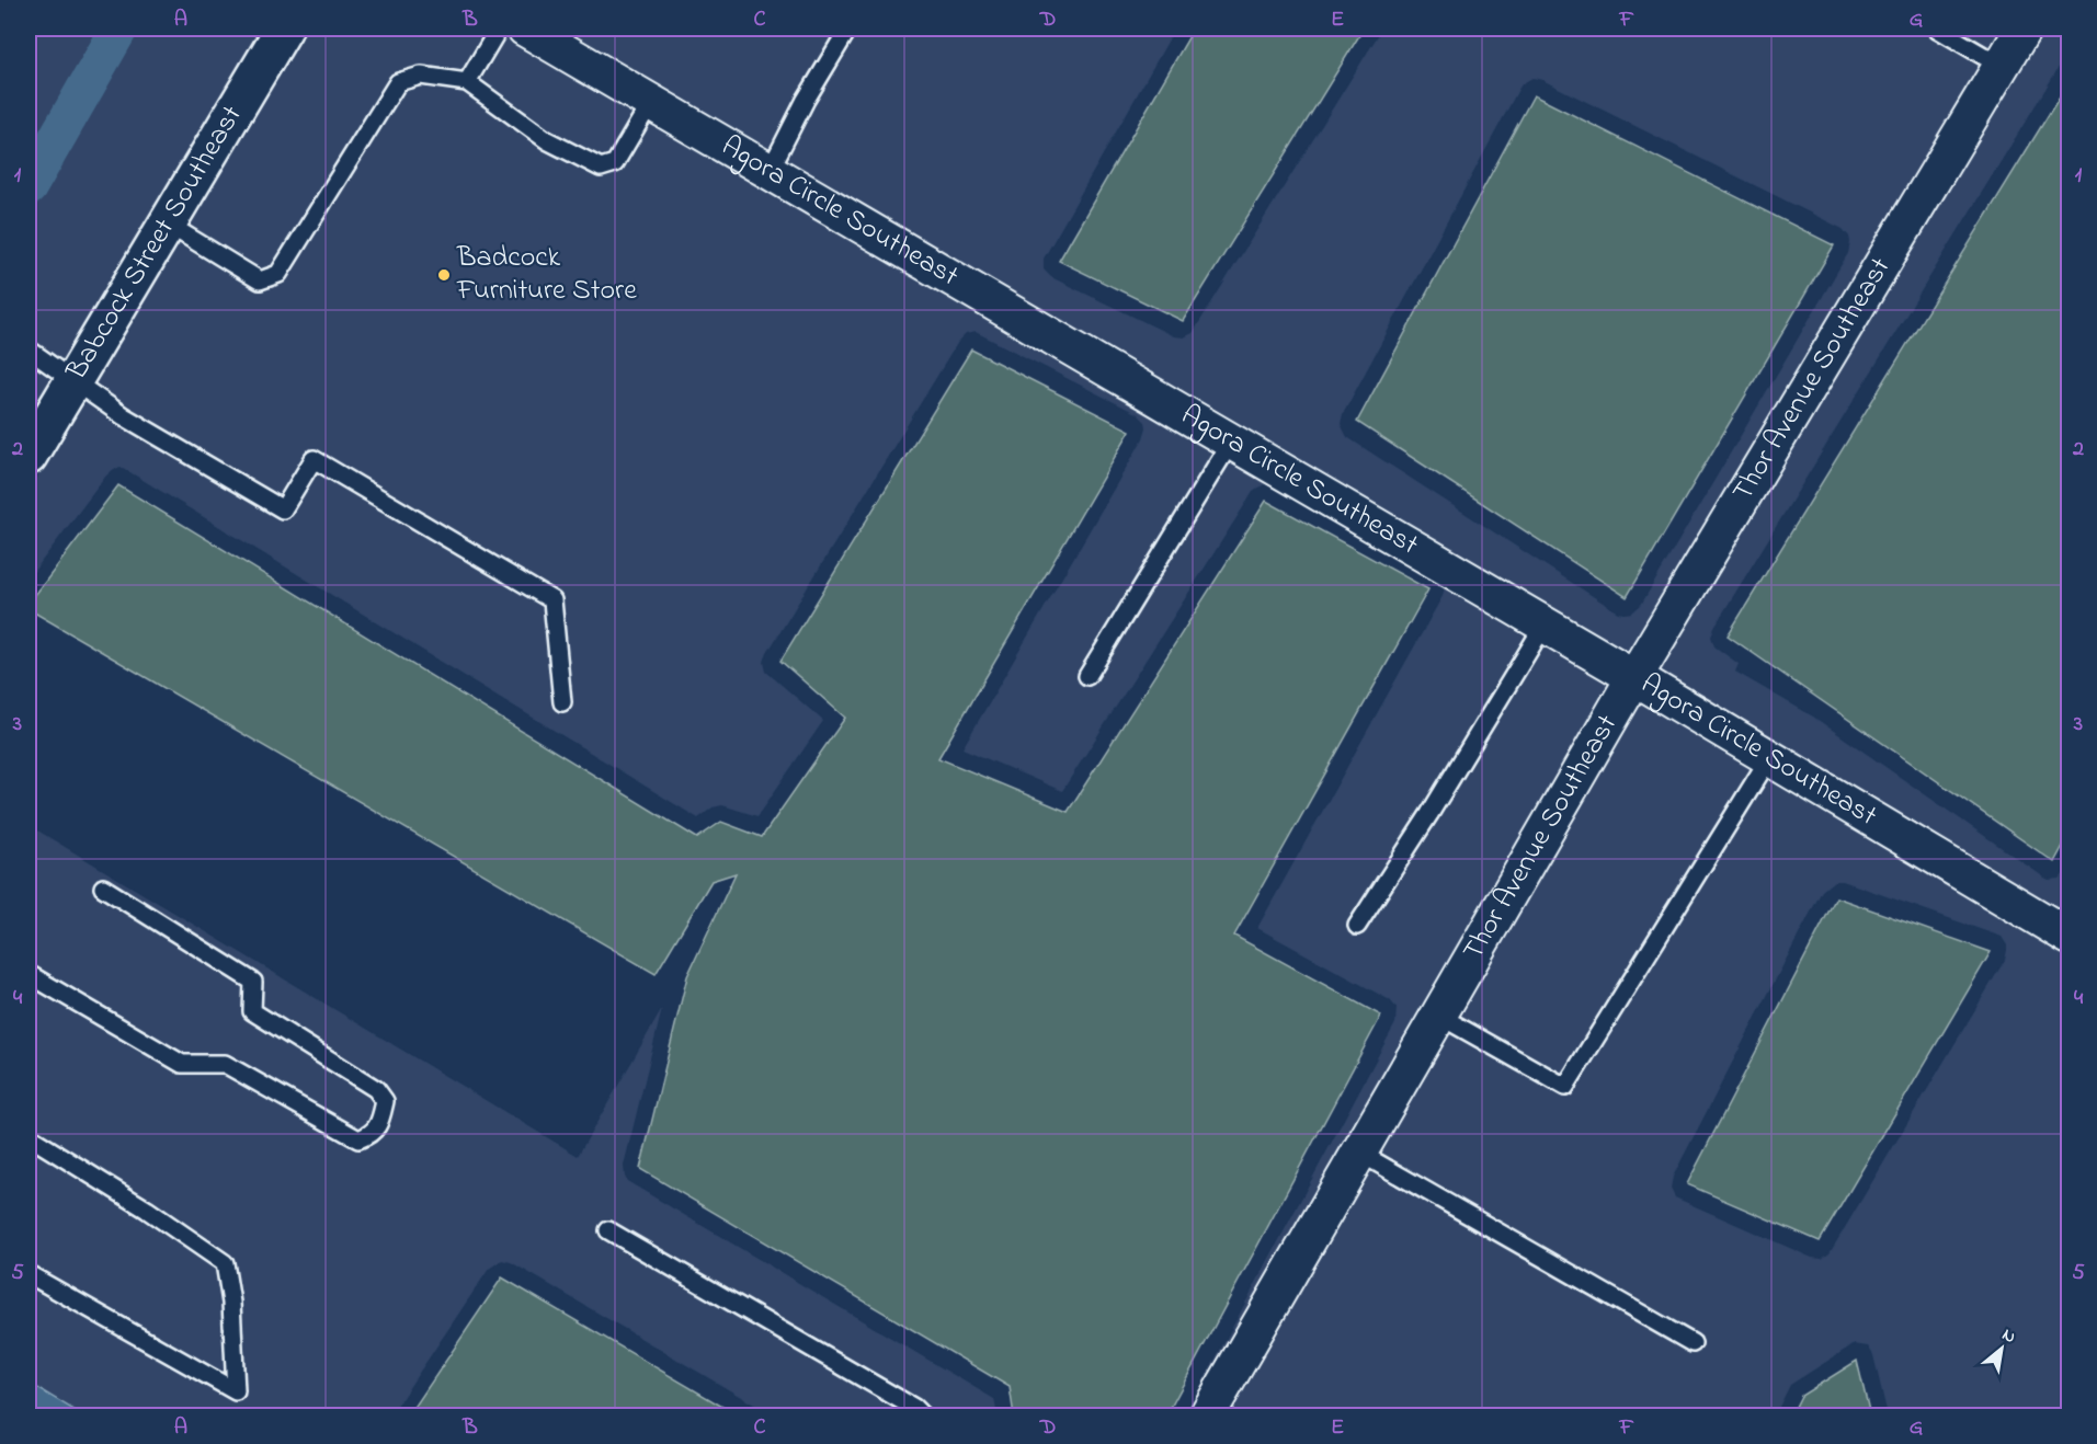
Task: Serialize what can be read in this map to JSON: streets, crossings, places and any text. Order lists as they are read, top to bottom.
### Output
{
  "streets": {
    "main road": ["Babcock Street Southeast"],
    "street": ["Agora Circle Southeast", "Thor Avenue Southeast"]
  },
  "crossings": [
    ["Agora Circle Southeast", "Thor Avenue Southeast"]
  ],
  "places": ["Badcock Furniture Store"],
  "north": "top right",
  "grid": {
    "columns": [
      "A",
      "B",
      "C",
      "D",
      "E",
      "F",
      "G"
    ],
    "rows": [
      "1",
      "2",
      "3",
      "4",
      "5"
    ]
  }
}
